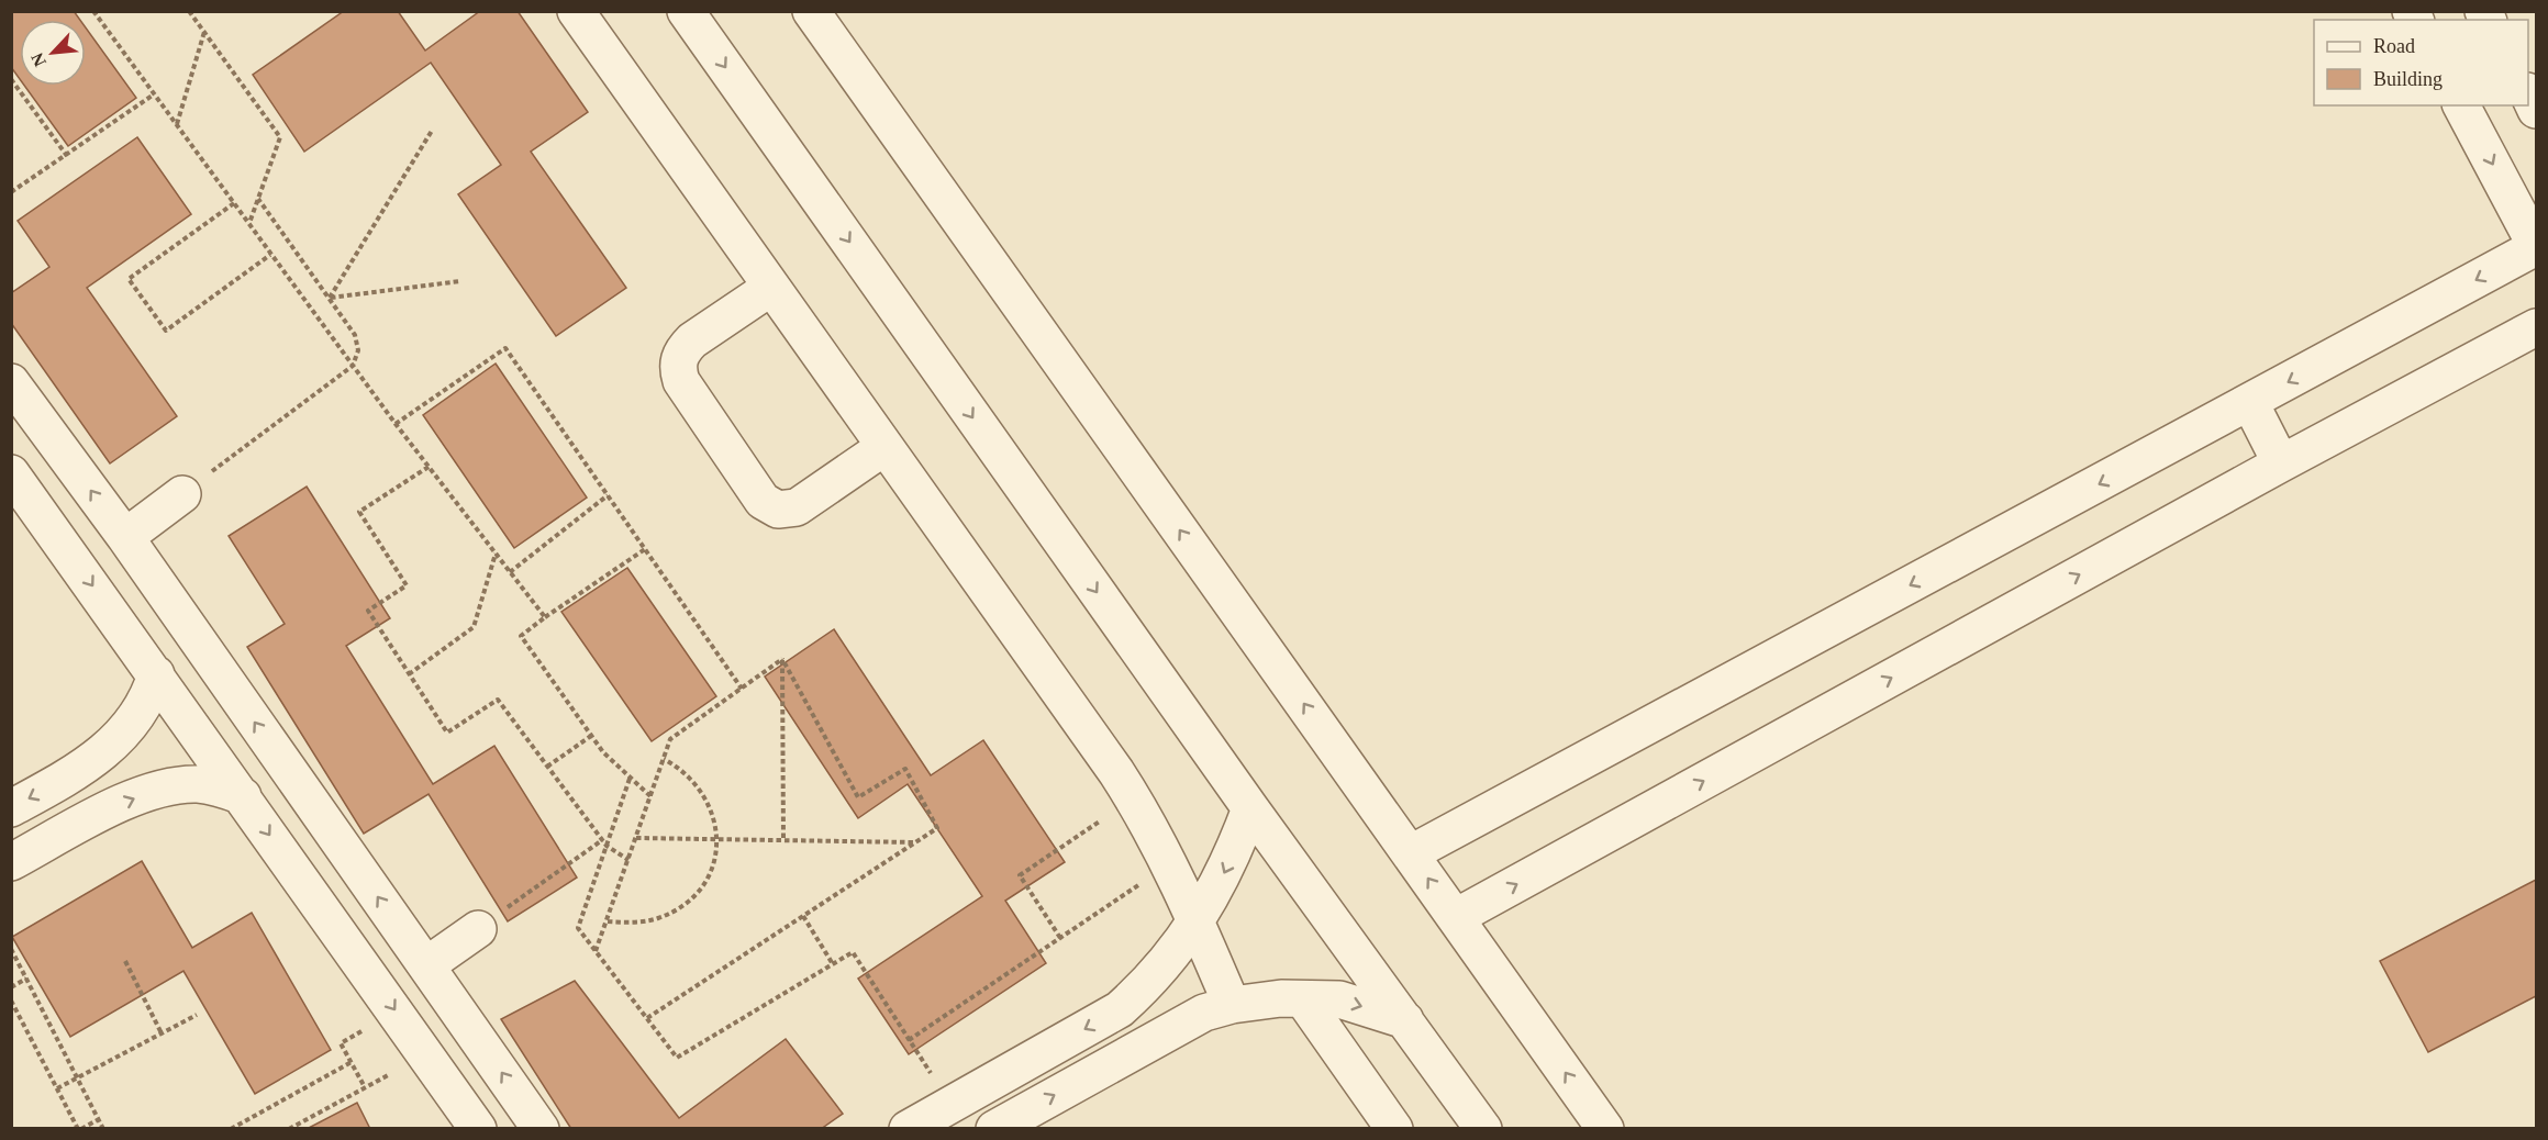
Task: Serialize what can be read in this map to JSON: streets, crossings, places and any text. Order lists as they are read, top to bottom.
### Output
{
  "legend": ["Road", "Building"],
  "north": "bottom left"
}
